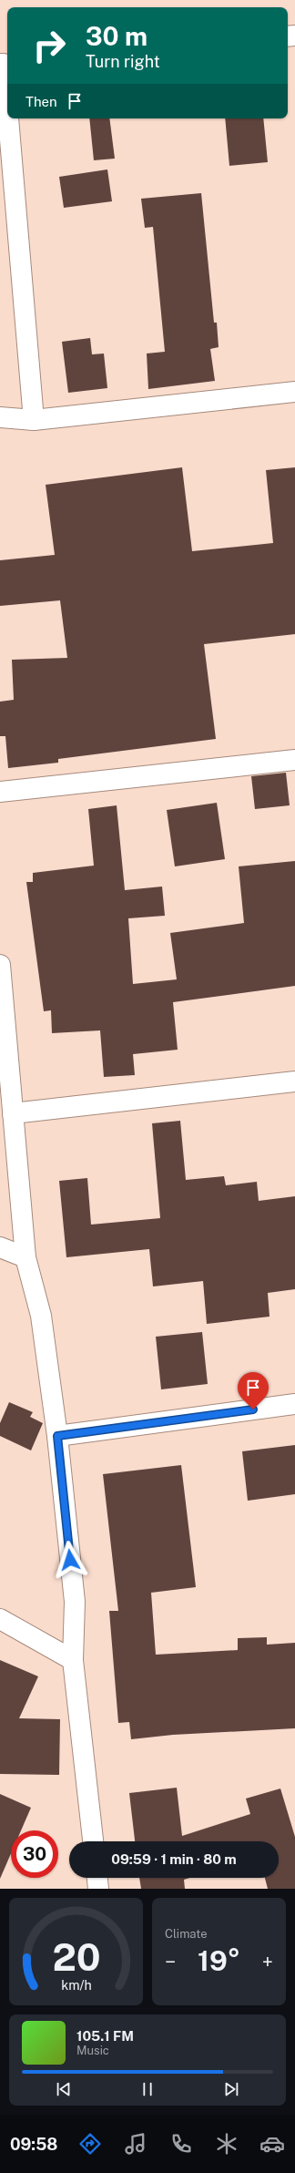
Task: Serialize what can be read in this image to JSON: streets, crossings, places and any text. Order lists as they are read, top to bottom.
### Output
{
  "page": {
    "turn": ["30 m", "Turn right"],
    "then": "Then",
    "limit": "30",
    "trip": "09:59 · 1 min · 80 m",
    "tile": "Climate",
    "heat": ["−", "19°", "+"],
    "song": ["105.1 FM", "Music"],
    "tabs": "09:58",
    "gauge": ["20", "km/h"]
  }
}
